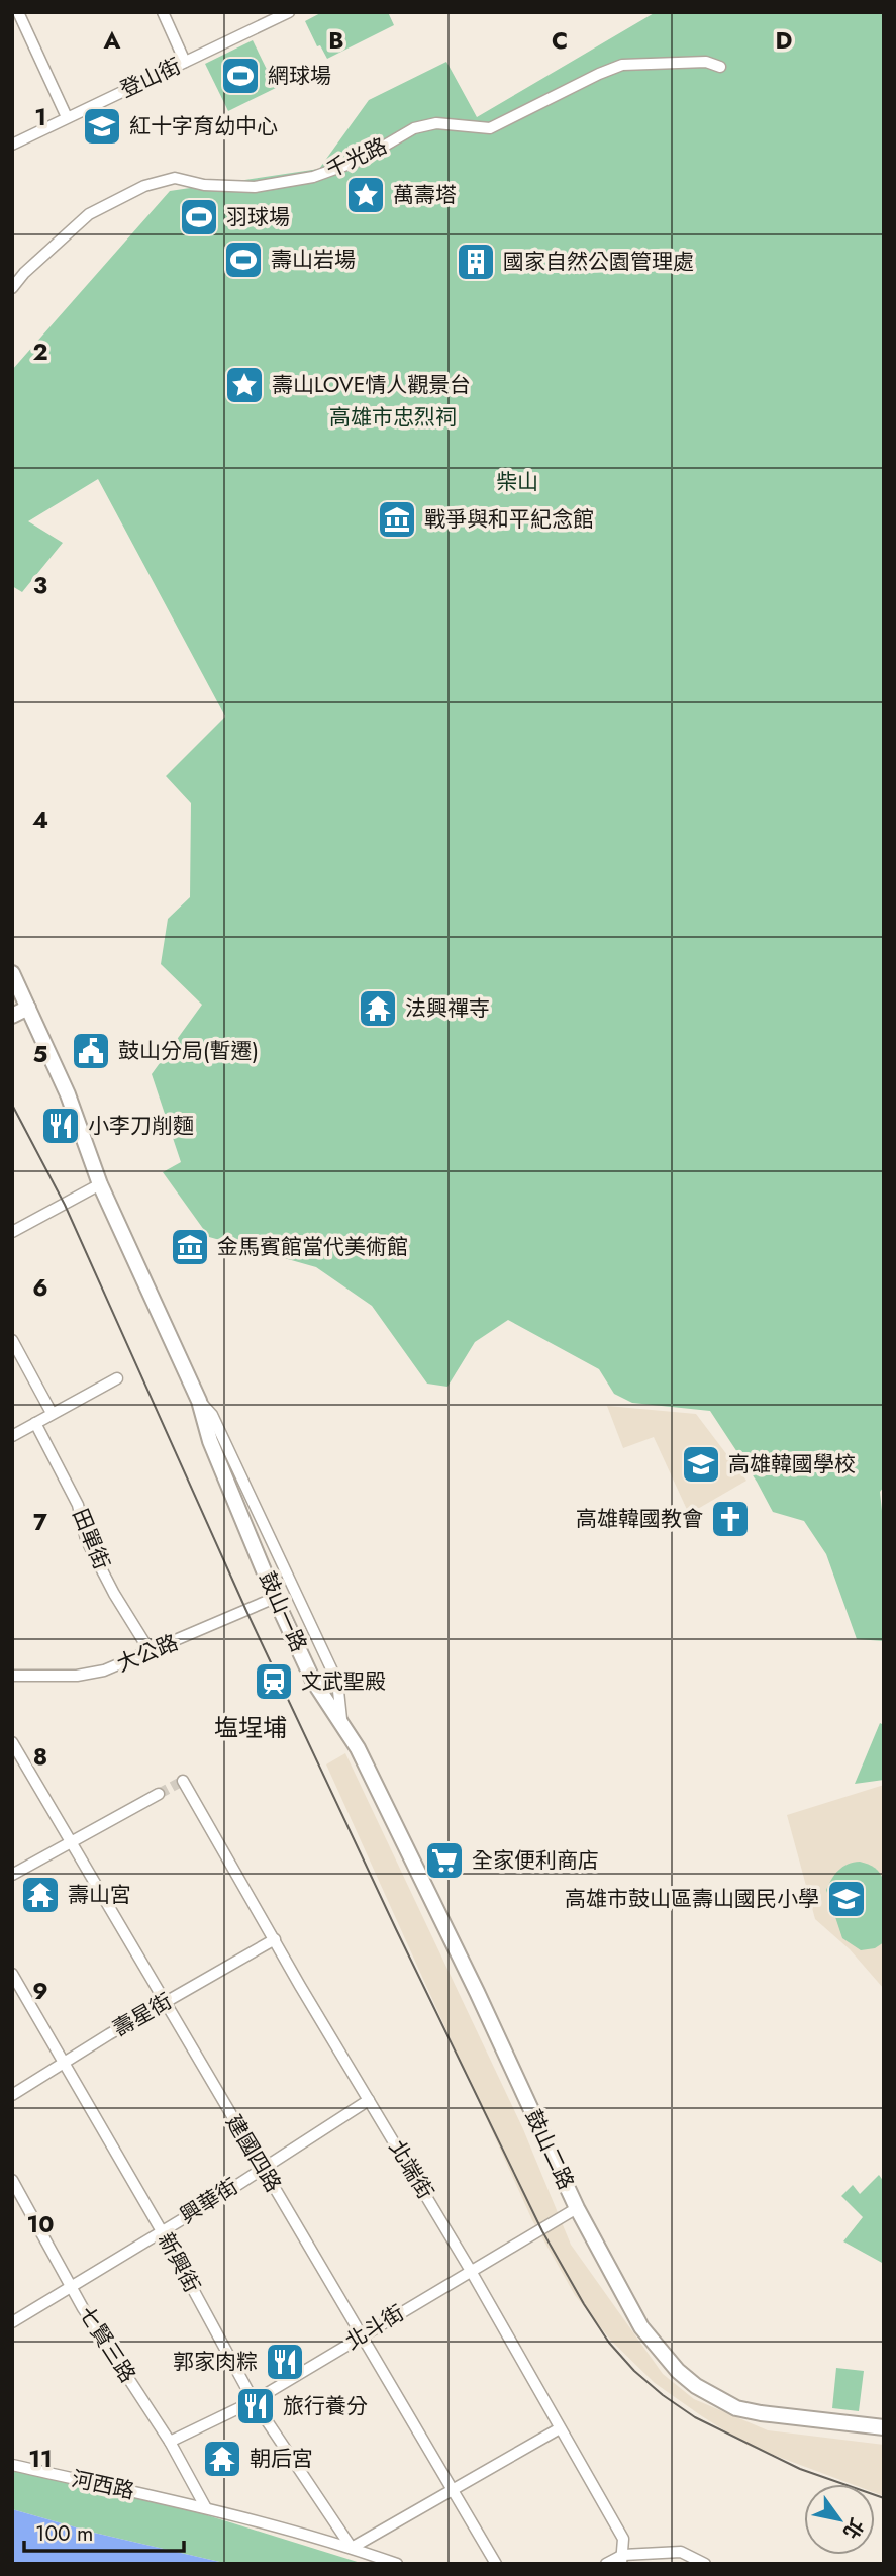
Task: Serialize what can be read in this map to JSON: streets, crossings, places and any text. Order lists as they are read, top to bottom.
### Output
{
  "streets": {
    "street": [
      "登山街",
      "千光路",
      "田單街",
      "鼓山一路",
      "大公路",
      "壽星街",
      "鼓山二路",
      "建國四路",
      "北端街",
      "興華街",
      "新興街",
      "北斗街",
      "七賢三路",
      "河西路"
    ]
  },
  "crossings": [
    ["田單街", "大公路"],
    ["鼓山一路", "大公路"],
    ["鼓山一路", "鼓山二路"],
    ["壽星街", "建國四路"],
    ["壽星街", "北端街"],
    ["壽星街", "新興街"],
    ["鼓山二路", "北斗街"],
    ["建國四路", "興華街"],
    ["建國四路", "北斗街"],
    ["北端街", "興華街"],
    ["北端街", "北斗街"],
    ["興華街", "新興街"],
    ["興華街", "七賢三路"],
    ["新興街", "北斗街"],
    ["新興街", "河西路"],
    ["北斗街", "七賢三路"],
    ["七賢三路", "河西路"]
  ],
  "districts": ["塩埕埔"],
  "parks": ["高雄市忠烈祠", "柴山"],
  "places": {
    "sports": ["網球場", "羽球場", "壽山岩場"],
    "school or university": ["紅十字育幼中心", "高雄韓國學校", "高雄市鼓山區壽山國民小學"],
    "place": ["萬壽塔", "壽山LOVE情人觀景台"],
    "building": ["國家自然公園管理處"],
    "museum": ["戰爭與和平紀念館", "金馬賓館當代美術館"],
    "temple": ["法興禪寺", "壽山宮", "朝后宮"],
    "public building": ["鼓山分局(暫遷)"],
    "restaurant": ["小李刀削麵", "郭家肉粽", "旅行養分"],
    "church": ["高雄韓國教會"],
    "station": ["文武聖殿"],
    "supermarket": ["全家便利商店"]
  },
  "scale_bar": "100 m",
  "north": "bottom right",
  "grid": {
    "columns": [
      "A",
      "B",
      "C",
      "D"
    ],
    "rows": [
      "1",
      "2",
      "3",
      "4",
      "5",
      "6",
      "7",
      "8",
      "9",
      "10",
      "11"
    ]
  }
}
